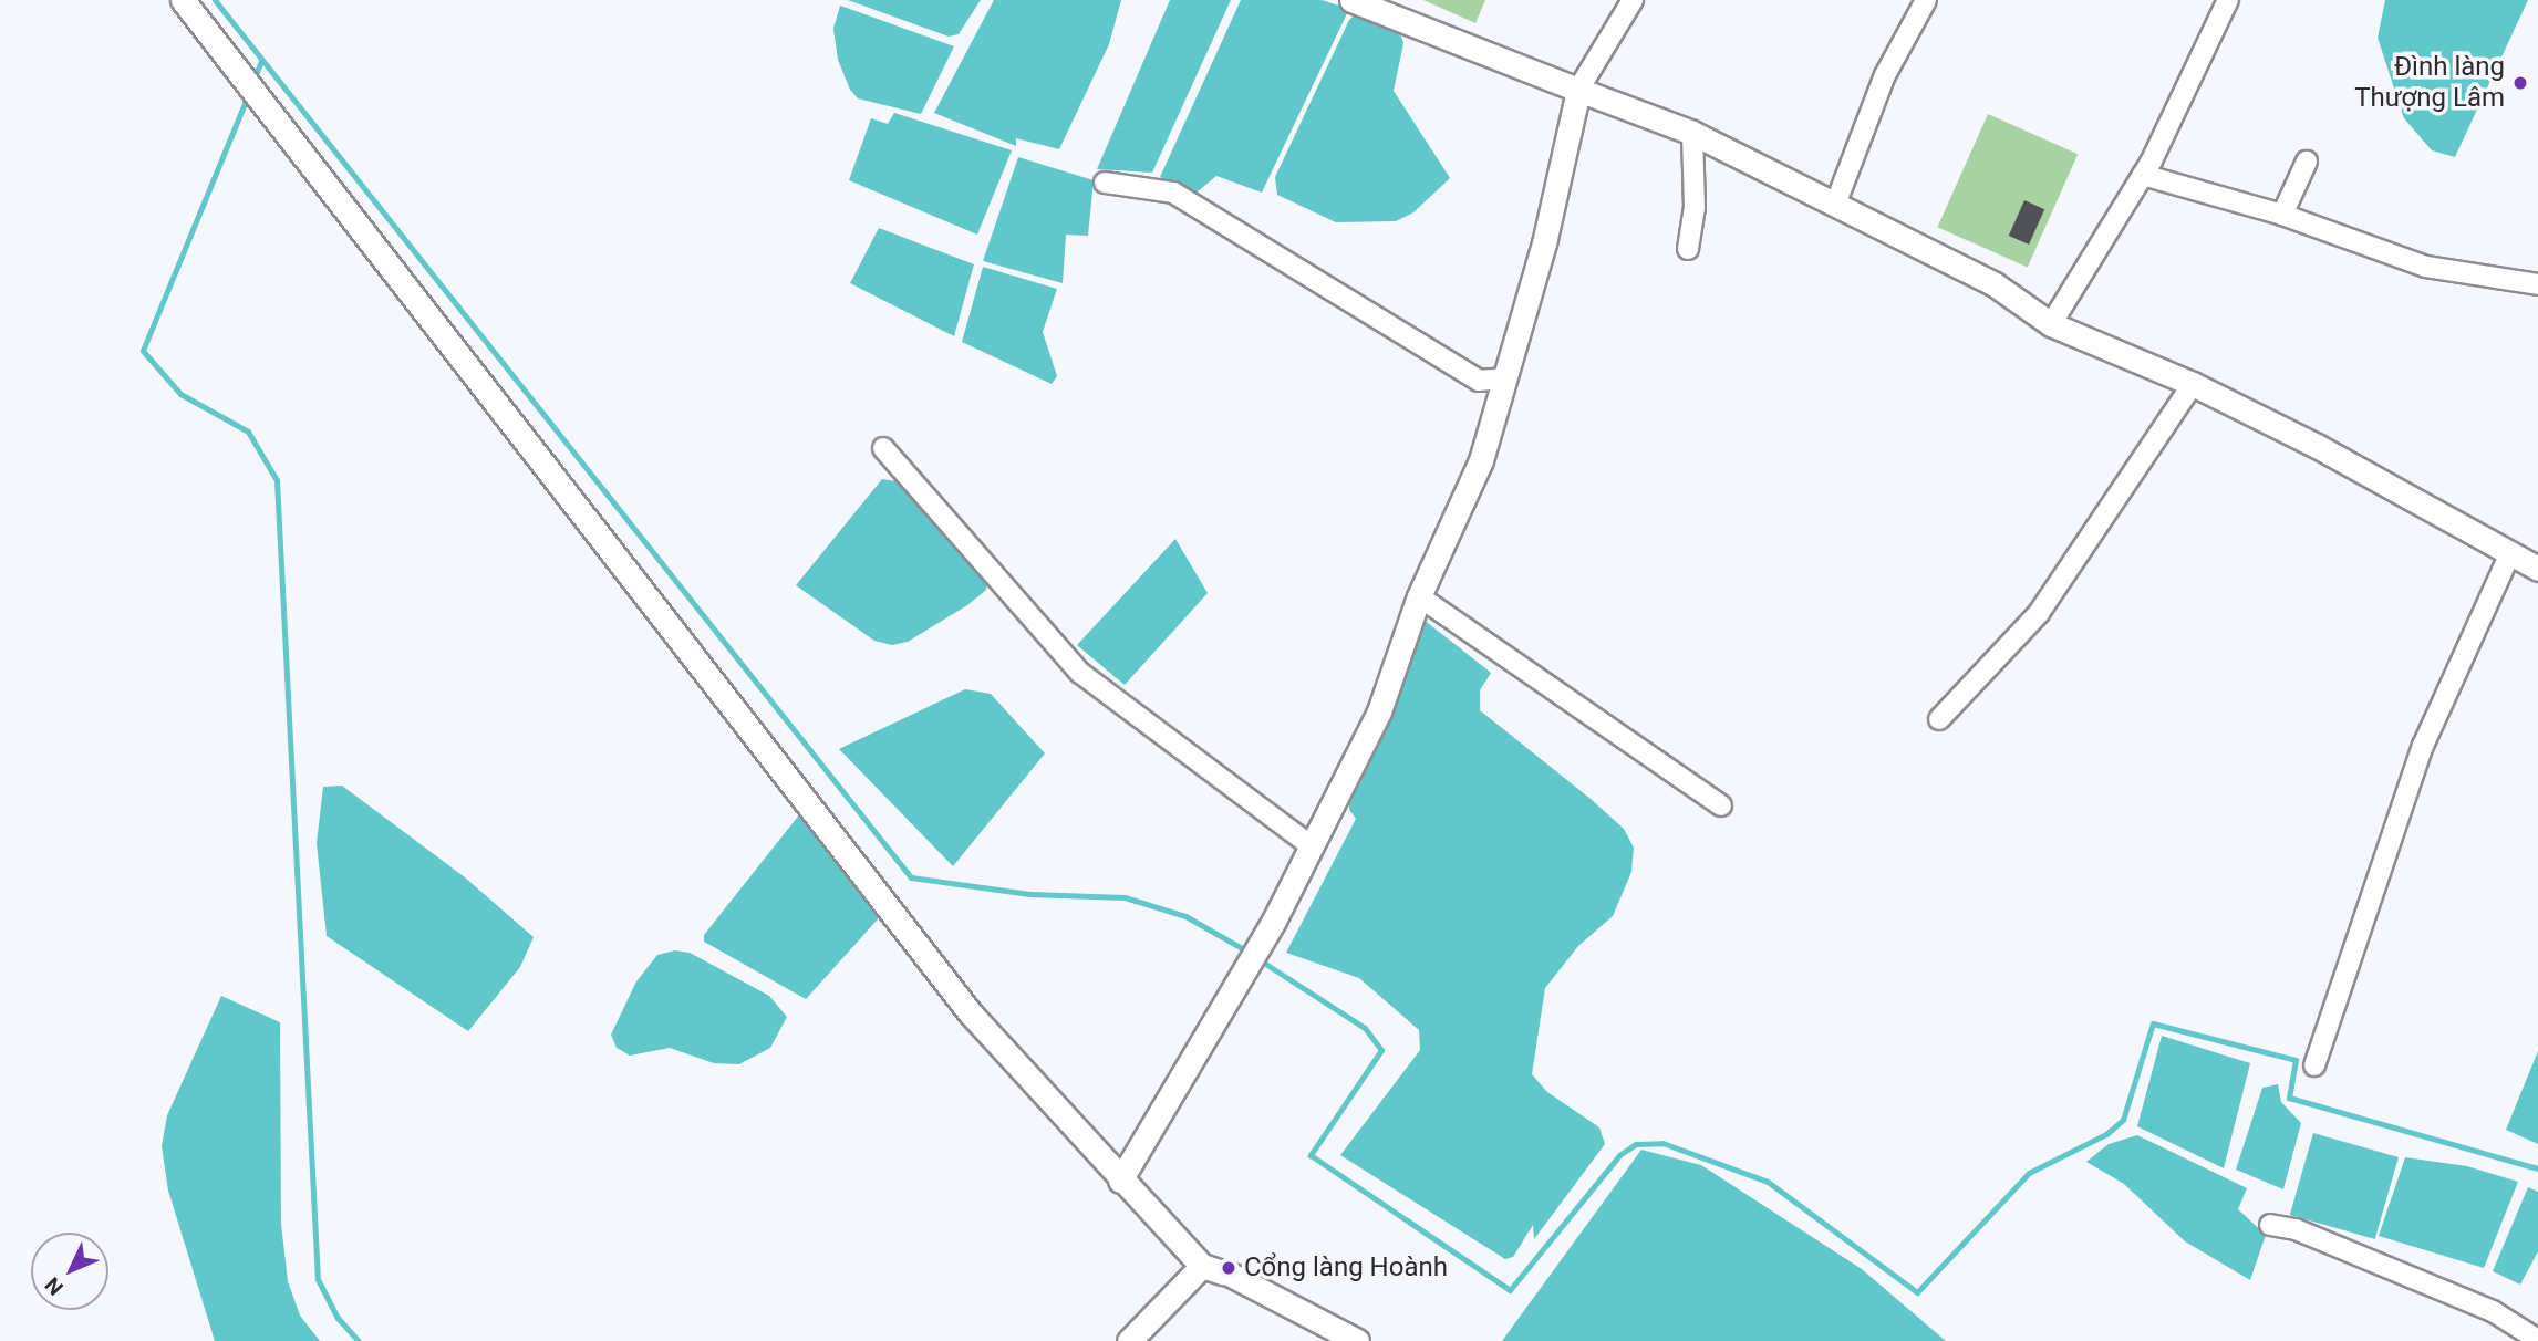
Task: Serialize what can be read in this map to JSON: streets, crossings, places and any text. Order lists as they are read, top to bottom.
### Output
{
  "places": ["Đình làng Thượng Lâm", "Cổng làng Hoành"],
  "north": "bottom left"
}
